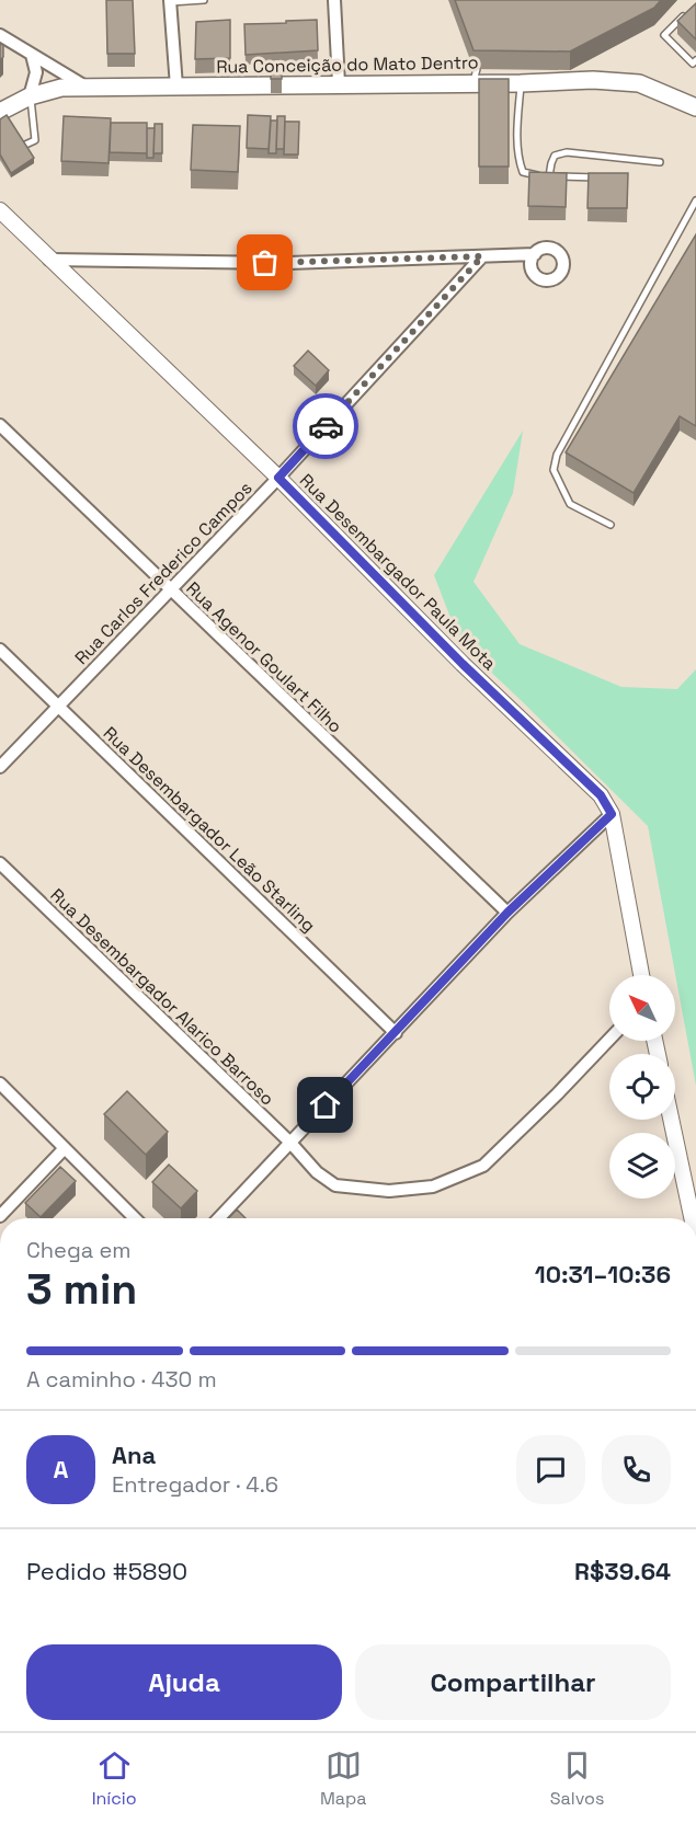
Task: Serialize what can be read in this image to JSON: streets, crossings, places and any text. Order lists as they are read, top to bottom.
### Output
{
  "streets": {
    "main road": ["Rua Conceição do Mato Dentro"],
    "street": [
      "Rua Desembargador Paula Mota",
      "Rua Carlos Frederico Campos",
      "Rua Agenor Goulart Filho",
      "Rua Desembargador Leão Starling",
      "Rua Desembargador Alarico Barroso"
    ]
  },
  "crossings": [
    ["Rua Desembargador Paula Mota", "Rua Carlos Frederico Campos"],
    ["Rua Carlos Frederico Campos", "Rua Agenor Goulart Filho"],
    ["Rua Carlos Frederico Campos", "Rua Desembargador Leão Starling"]
  ],
  "north": "top left",
  "page": {
    "heading": ["3 min", "Chega em", "10:31–10:36"],
    "panel": [
      "Ana",
      "Entregador · 4.6",
      "Pedido #5890",
      "R$39.64"
    ],
    "bar": "A caminho · 430 m",
    "round": "A",
    "buttons": ["Ajuda", "Compartilhar"],
    "tabs": ["Início", "Mapa", "Salvos"]
  }
}
